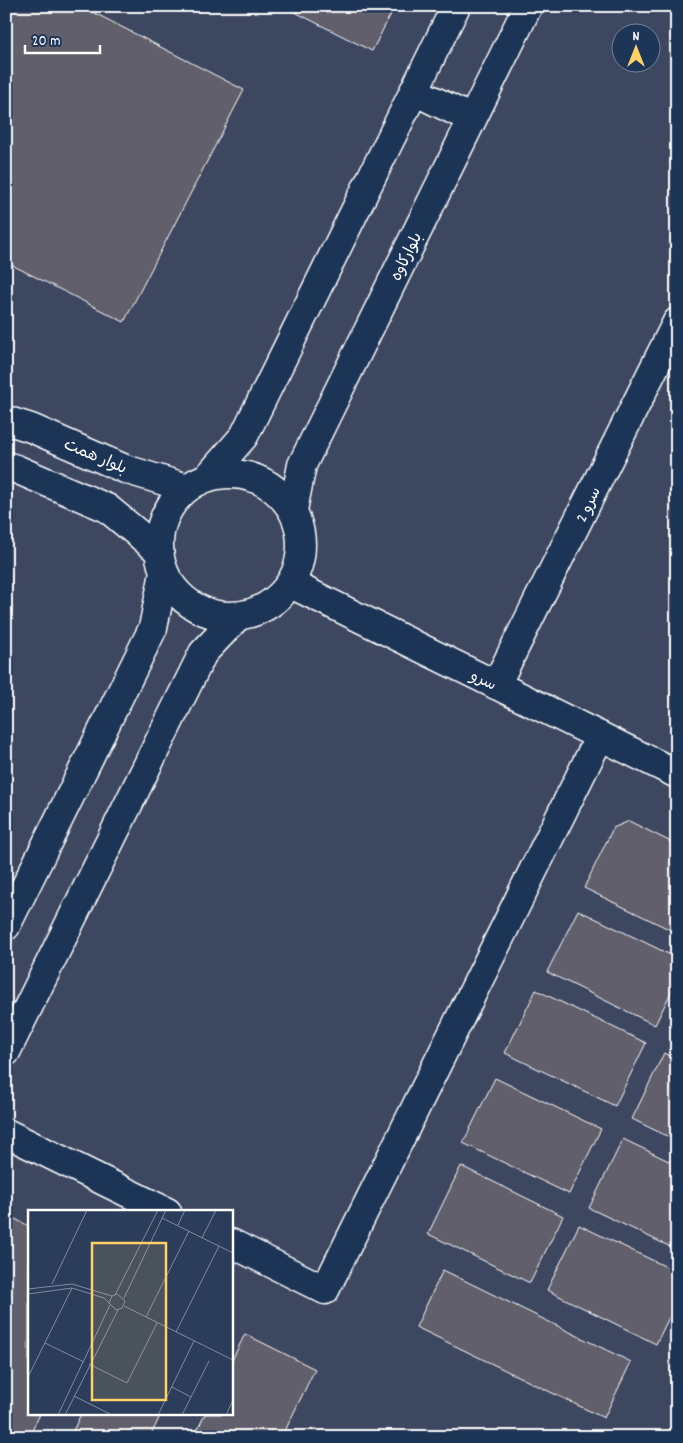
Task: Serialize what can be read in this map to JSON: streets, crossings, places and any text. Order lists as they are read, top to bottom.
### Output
{
  "streets": {
    "street": [
      "بلوارکاوه",
      "بلوار همت",
      "سرو 2",
      "سرو"
    ]
  },
  "crossings": [
    ["بلوارکاوه", "بلوار همت"],
    ["بلوارکاوه", "سرو"],
    ["بلوار همت", "سرو"],
    ["سرو 2", "سرو"]
  ],
  "scale_bar": "20 m",
  "north": "top"
}
